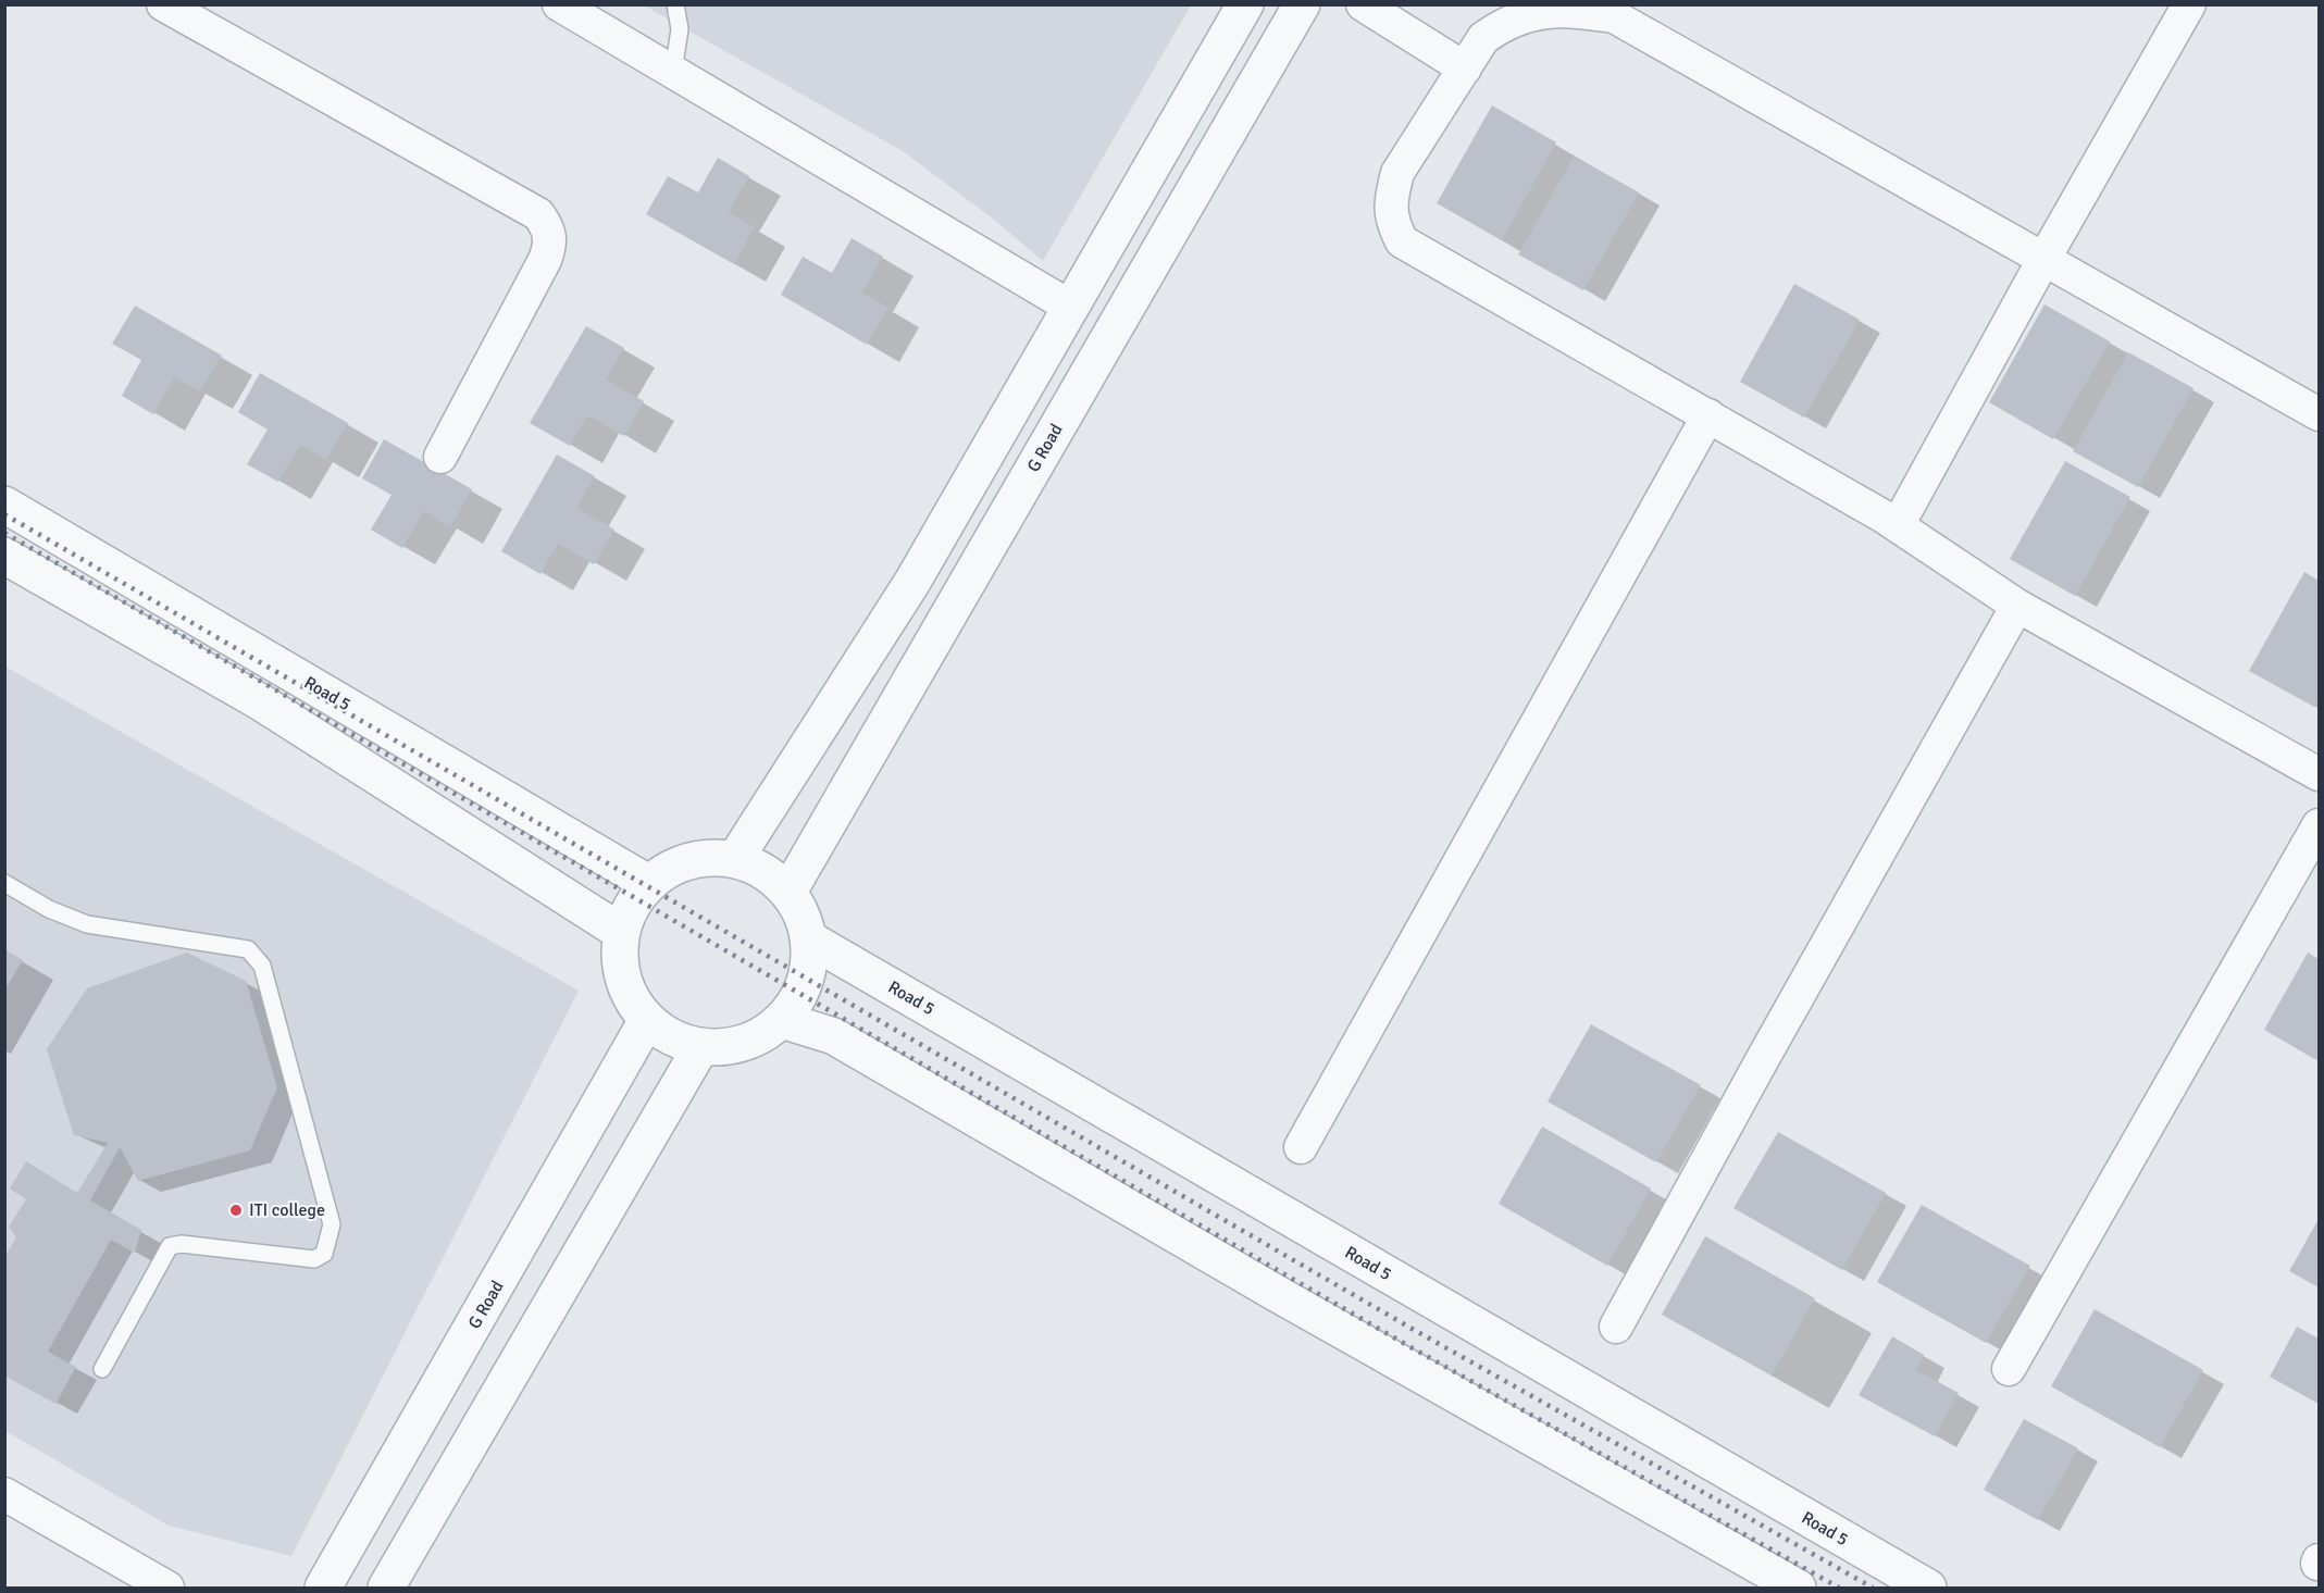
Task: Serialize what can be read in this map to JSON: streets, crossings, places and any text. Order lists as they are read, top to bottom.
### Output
{
  "streets": {
    "street": ["G Road", "Road 5"]
  },
  "crossings": [
    ["G Road", "Road 5"]
  ],
  "places": ["ITI college"]
}
